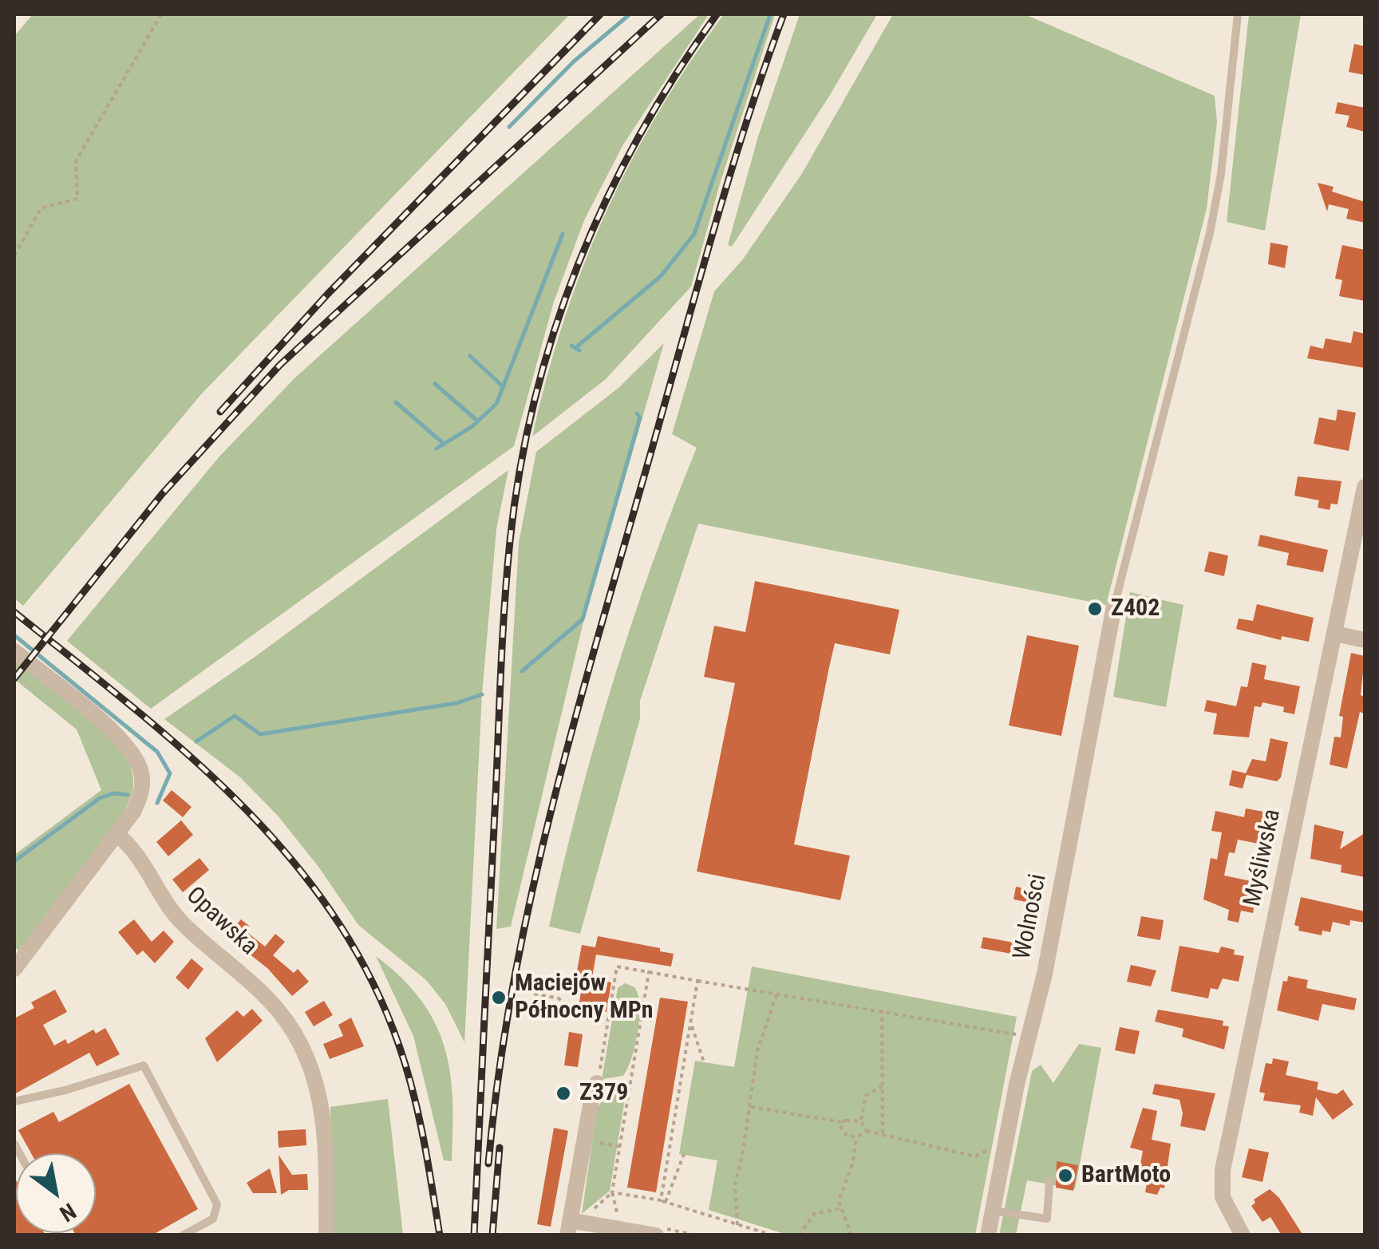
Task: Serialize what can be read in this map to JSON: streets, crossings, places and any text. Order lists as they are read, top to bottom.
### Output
{
  "streets": {
    "street": ["Myśliwska", "Wolności", "Opawska"]
  },
  "places": [
    "Z402",
    "Maciejów Północny MPn",
    "Z379",
    "BartMoto"
  ],
  "north": "bottom right"
}
